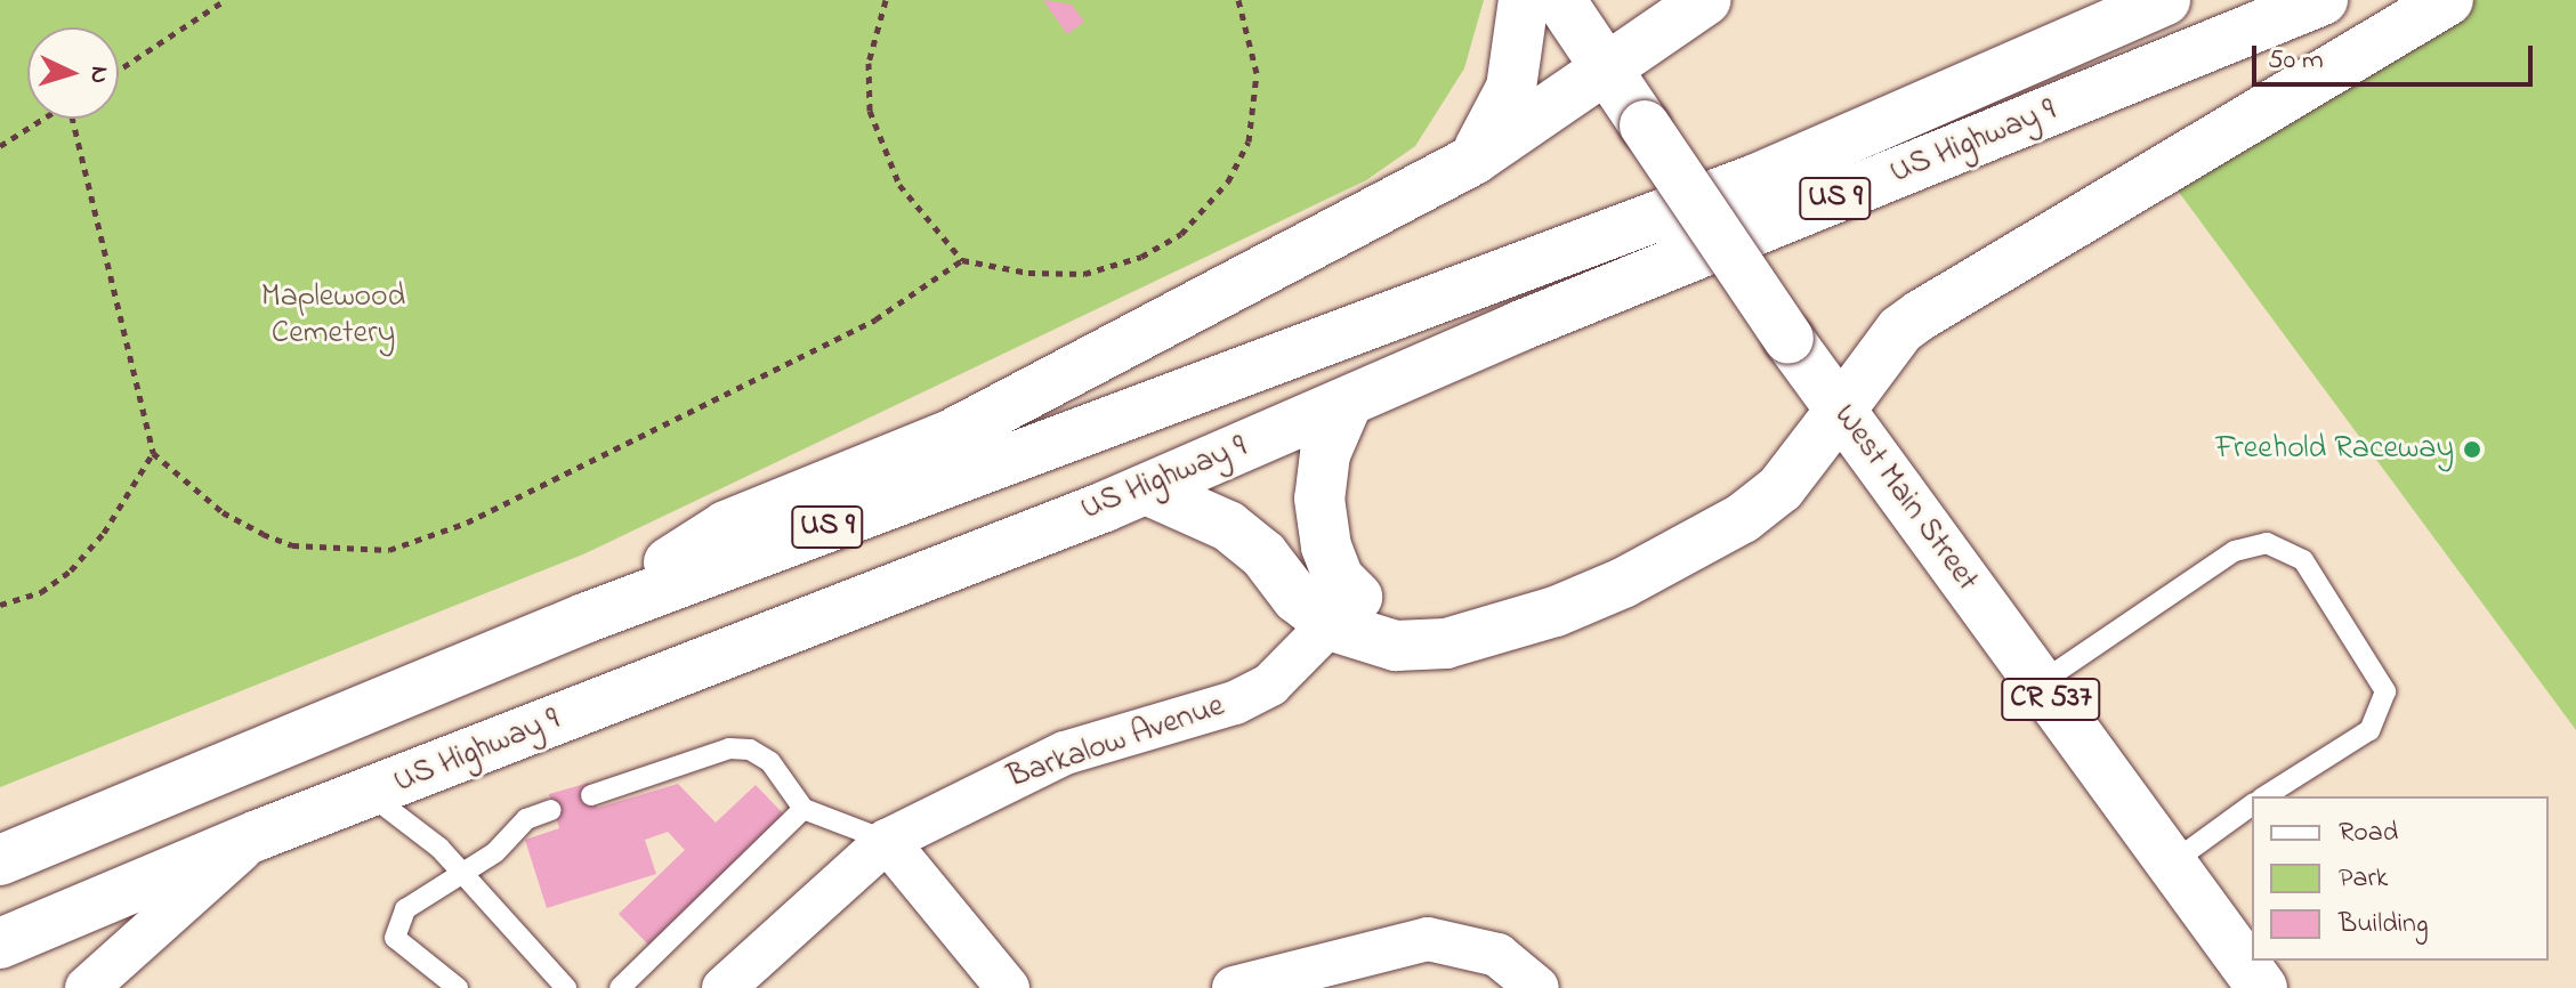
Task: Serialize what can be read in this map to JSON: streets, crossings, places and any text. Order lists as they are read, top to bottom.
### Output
{
  "streets": {
    "main road": [
      "US Highway 9",
      "US 9",
      "West Main Street",
      "CR 537"
    ],
    "street": ["Barkalow Avenue"]
  },
  "parks": ["Maplewood Cemetery"],
  "places": ["Freehold Raceway"],
  "legend": ["Road", "Park", "Building"],
  "scale_bar": "50 m",
  "north": "right"
}
